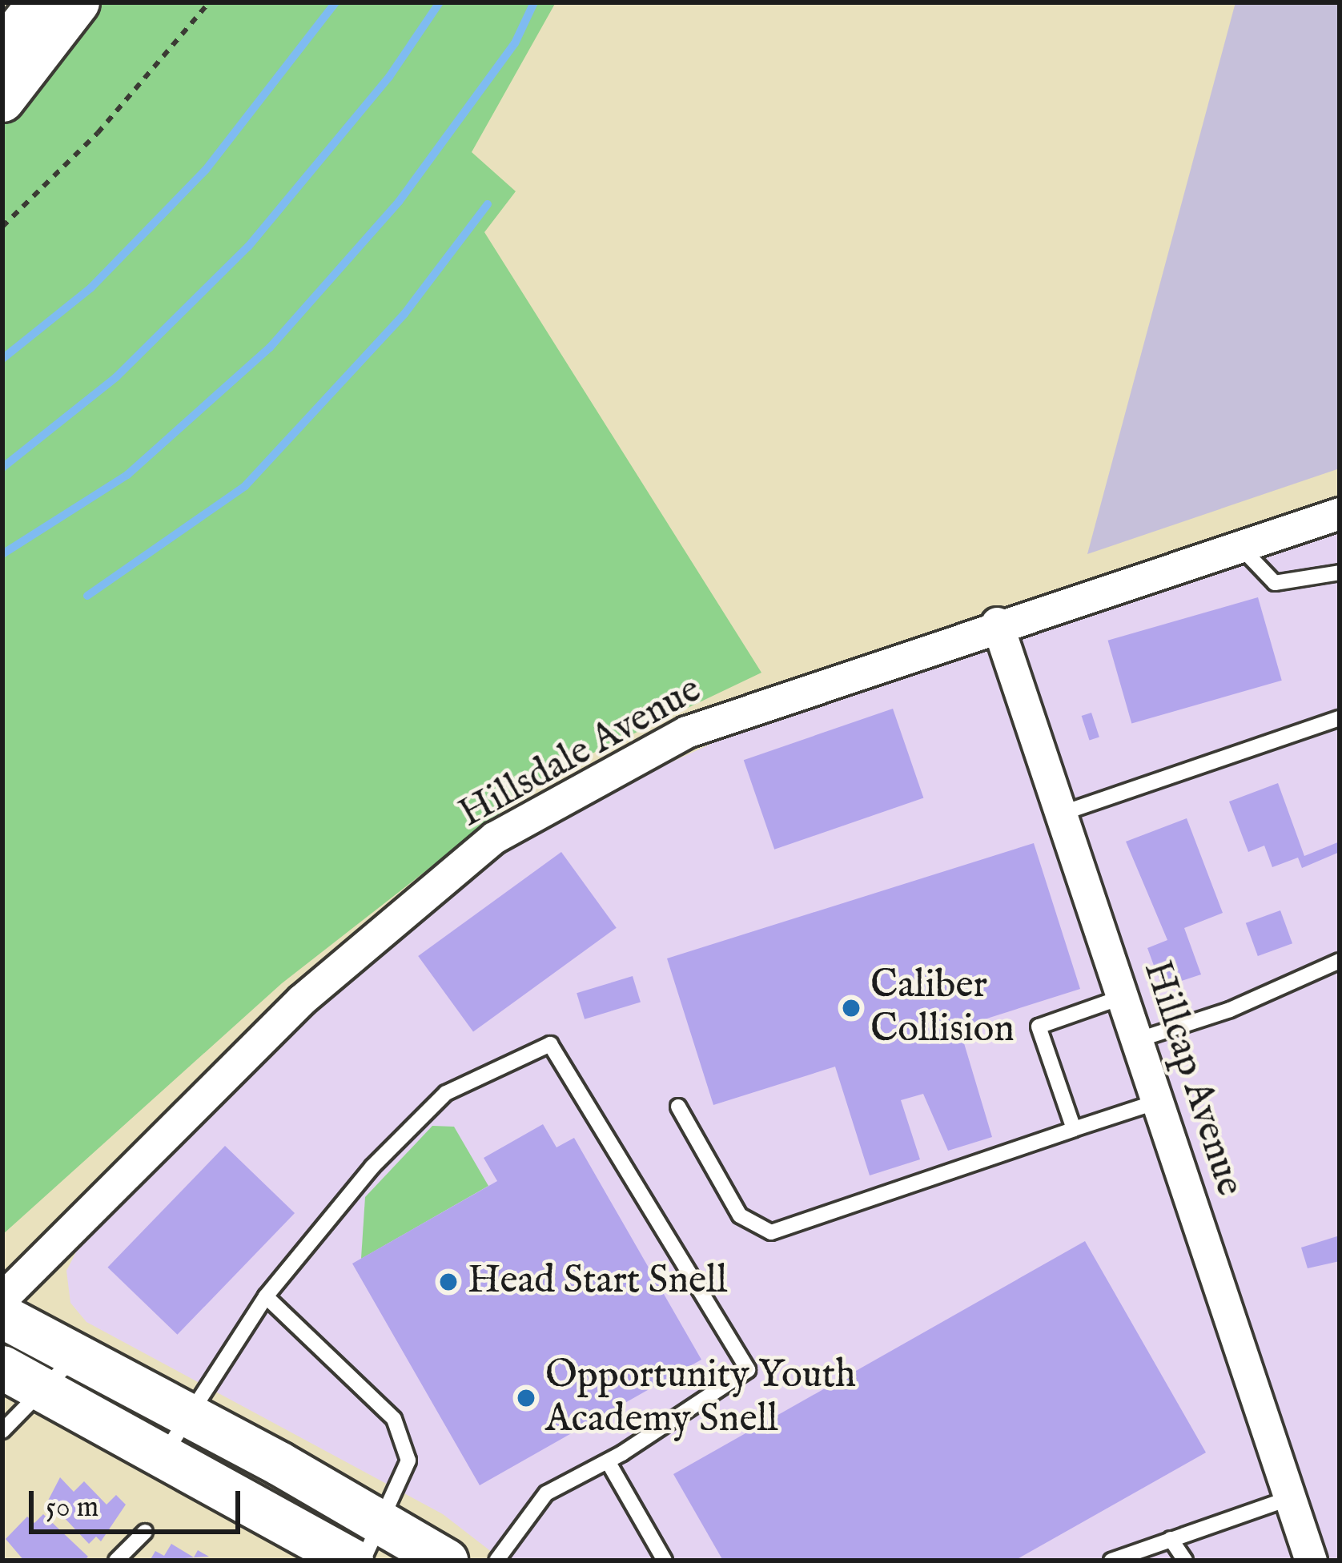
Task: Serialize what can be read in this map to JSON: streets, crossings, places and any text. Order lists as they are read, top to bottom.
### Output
{
  "streets": {
    "street": ["Hillsdale Avenue", "Hillcap Avenue"]
  },
  "crossings": [
    ["Hillsdale Avenue", "Hillcap Avenue"]
  ],
  "places": ["Caliber Collision", "Head Start Snell", "Opportunity Youth Academy Snell"],
  "scale_bar": "50 m"
}
